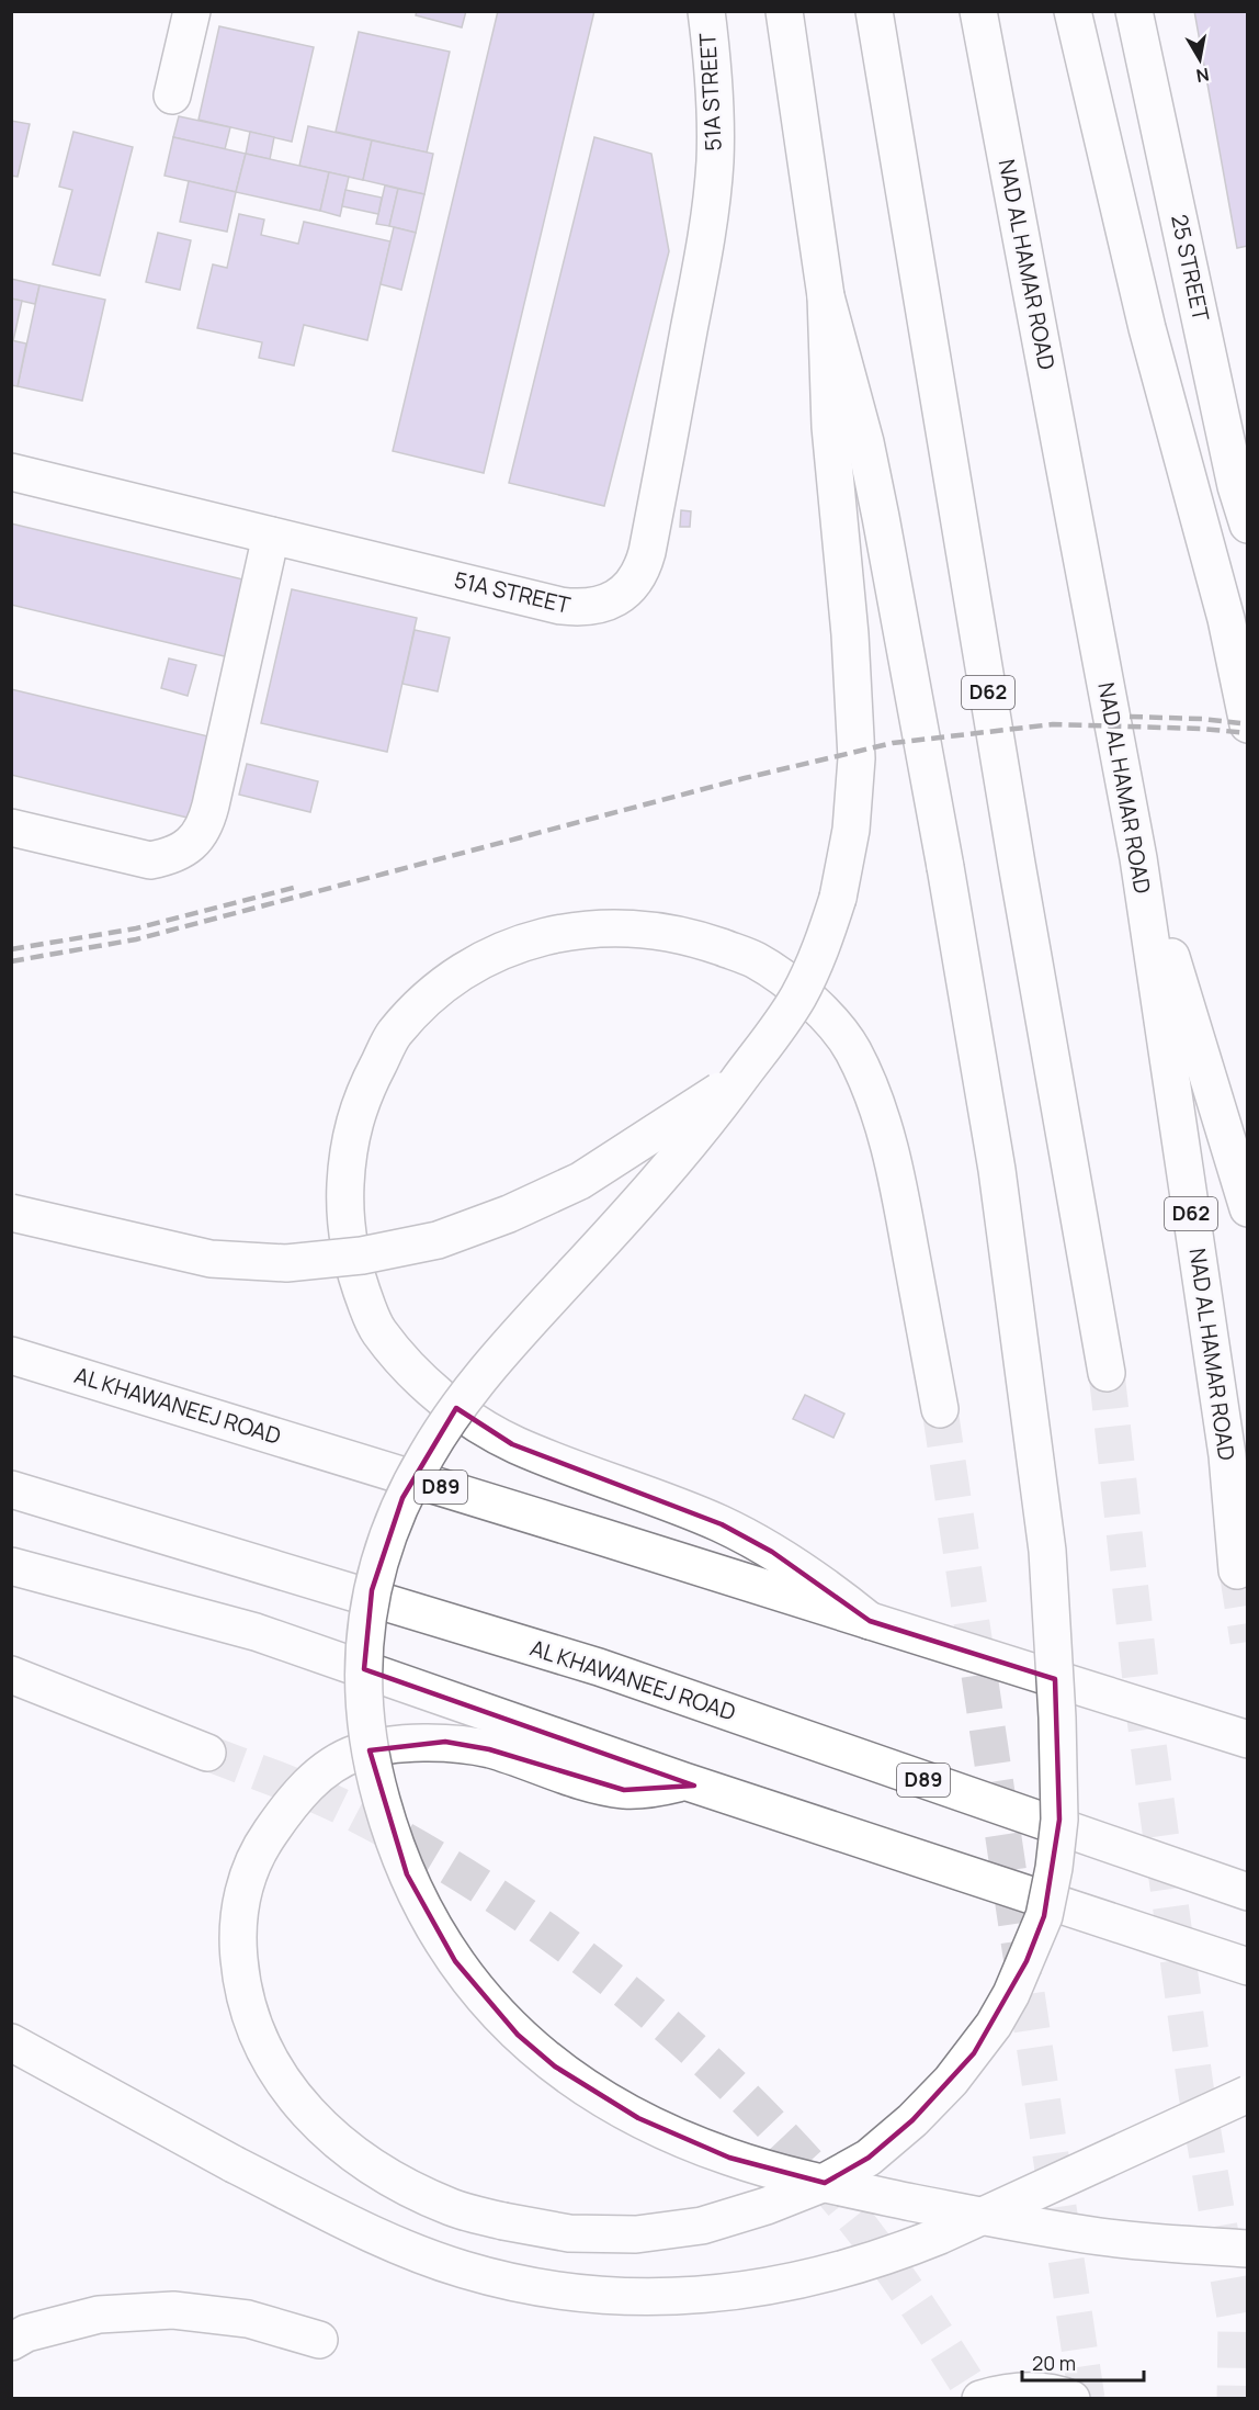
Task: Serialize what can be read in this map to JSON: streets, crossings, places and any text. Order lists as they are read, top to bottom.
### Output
{
  "streets": {
    "main road": [
      "51A STREET",
      "NAD AL HAMAR ROAD",
      "25 STREET",
      "D62",
      "AL KHAWANEEJ ROAD",
      "D89"
    ]
  },
  "scale_bar": "20 m",
  "north": "bottom"
}
